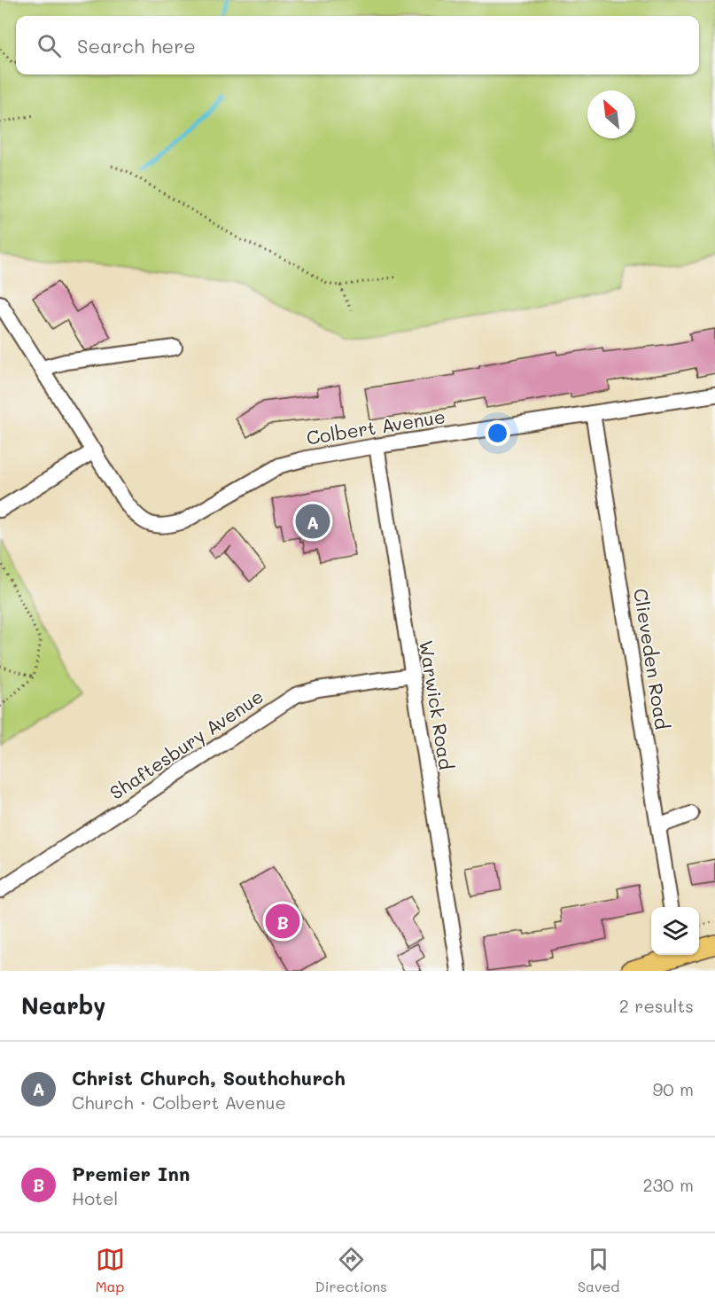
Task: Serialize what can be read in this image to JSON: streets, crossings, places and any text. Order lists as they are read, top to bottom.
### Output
{
  "streets": {
    "street": [
      "Colbert Avenue",
      "Clieveden Road",
      "Warwick Road",
      "Shaftesbury Avenue"
    ]
  },
  "crossings": [
    ["Colbert Avenue", "Clieveden Road"],
    ["Colbert Avenue", "Warwick Road"],
    ["Warwick Road", "Shaftesbury Avenue"]
  ],
  "north": "top left",
  "page": {
    "search": "Search here",
    "pins": ["A", "B"],
    "heading": ["Nearby", "2 results"],
    "list": [
      {
        "mark": "A",
        "name": "Christ Church, Southchurch",
        "note": "Church · Colbert Avenue",
        "value": "90 m"
      },
      {
        "mark": "B",
        "name": "Premier Inn",
        "note": "Hotel",
        "value": "230 m"
      }
    ],
    "nav": ["Map", "Directions", "Saved"]
  }
}
